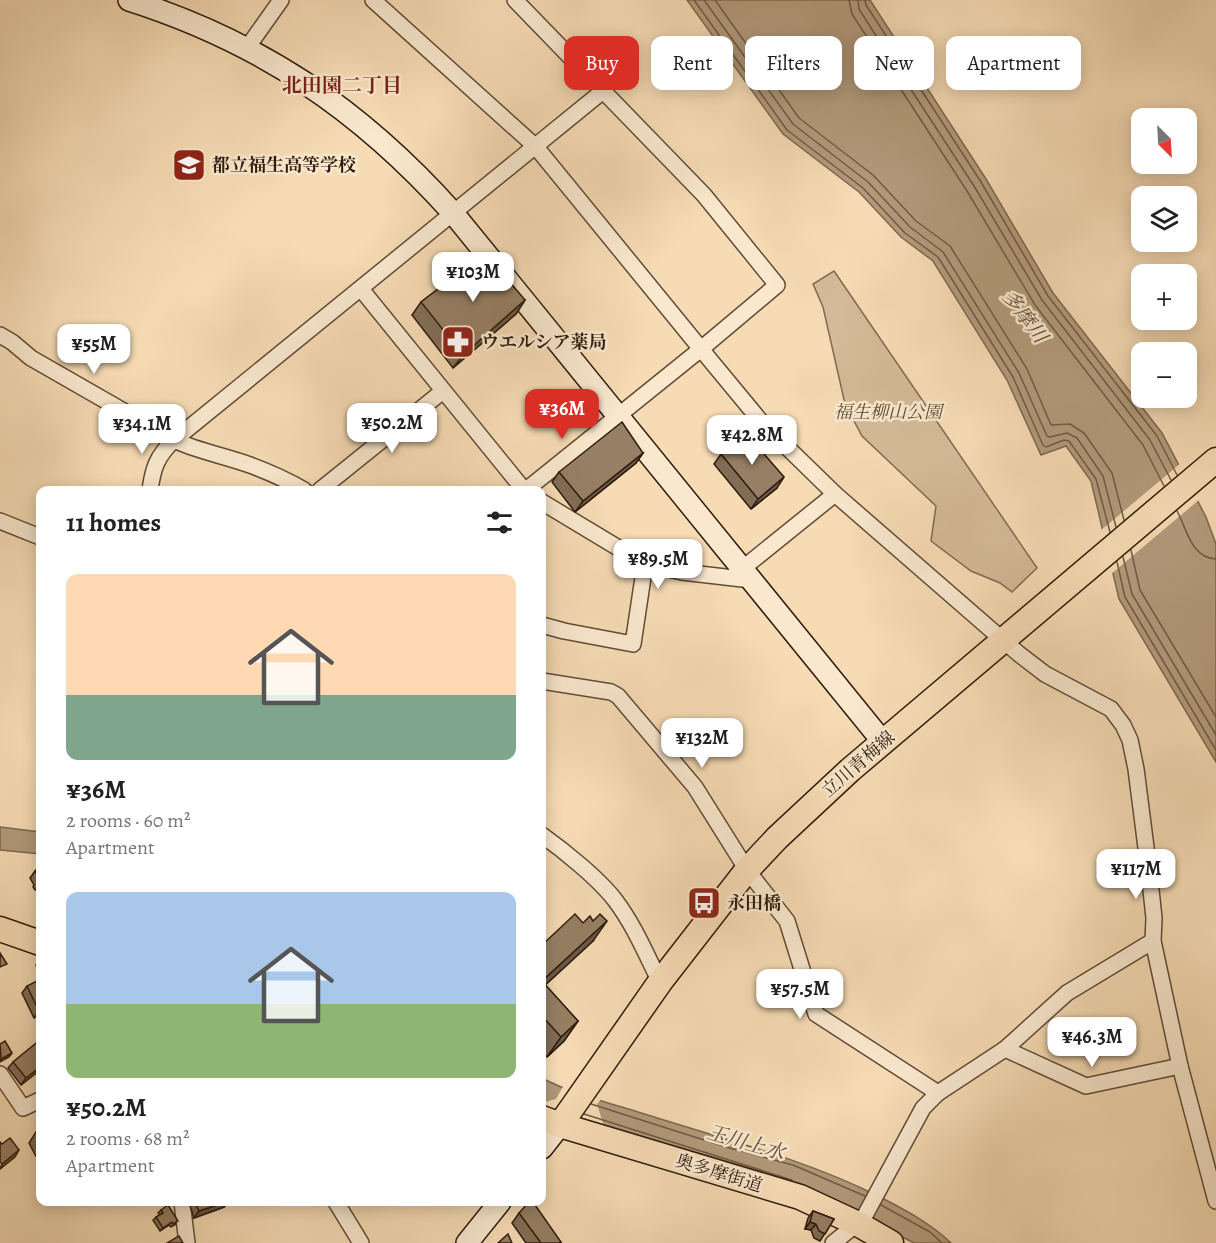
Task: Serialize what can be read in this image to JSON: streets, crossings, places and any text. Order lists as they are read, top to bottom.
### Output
{
  "streets": {
    "main road": ["立川青梅線", "奥多摩街道"]
  },
  "crossings": [
    ["立川青梅線", "奥多摩街道"]
  ],
  "districts": ["北田園二丁目"],
  "water": ["多摩川", "玉川上水"],
  "parks": ["福生柳山公園"],
  "places": {
    "school or university": ["都立福生高等学校"],
    "pharmacy": ["ウエルシア薬局"],
    "bus stop": ["永田橋"]
  },
  "north": "bottom right",
  "page": {
    "chip": [
      "Buy",
      "Rent",
      "Filters",
      "New",
      "Apartment"
    ],
    "map_buttons": ["+", "−"],
    "price": [
      "¥103M",
      "¥55M",
      "¥36M",
      "¥50.2M",
      "¥34.1M",
      "¥42.8M",
      "¥89.5M",
      "¥132M",
      "¥117M",
      "¥57.5M",
      "¥46.3M"
    ],
    "heading": "11 homes",
    "list": [
      {
        "name": "¥36M",
        "note": "2 rooms · 60 m² · Apartment"
      },
      {
        "name": "¥50.2M",
        "note": "2 rooms · 68 m² · Apartment"
      }
    ]
  }
}
